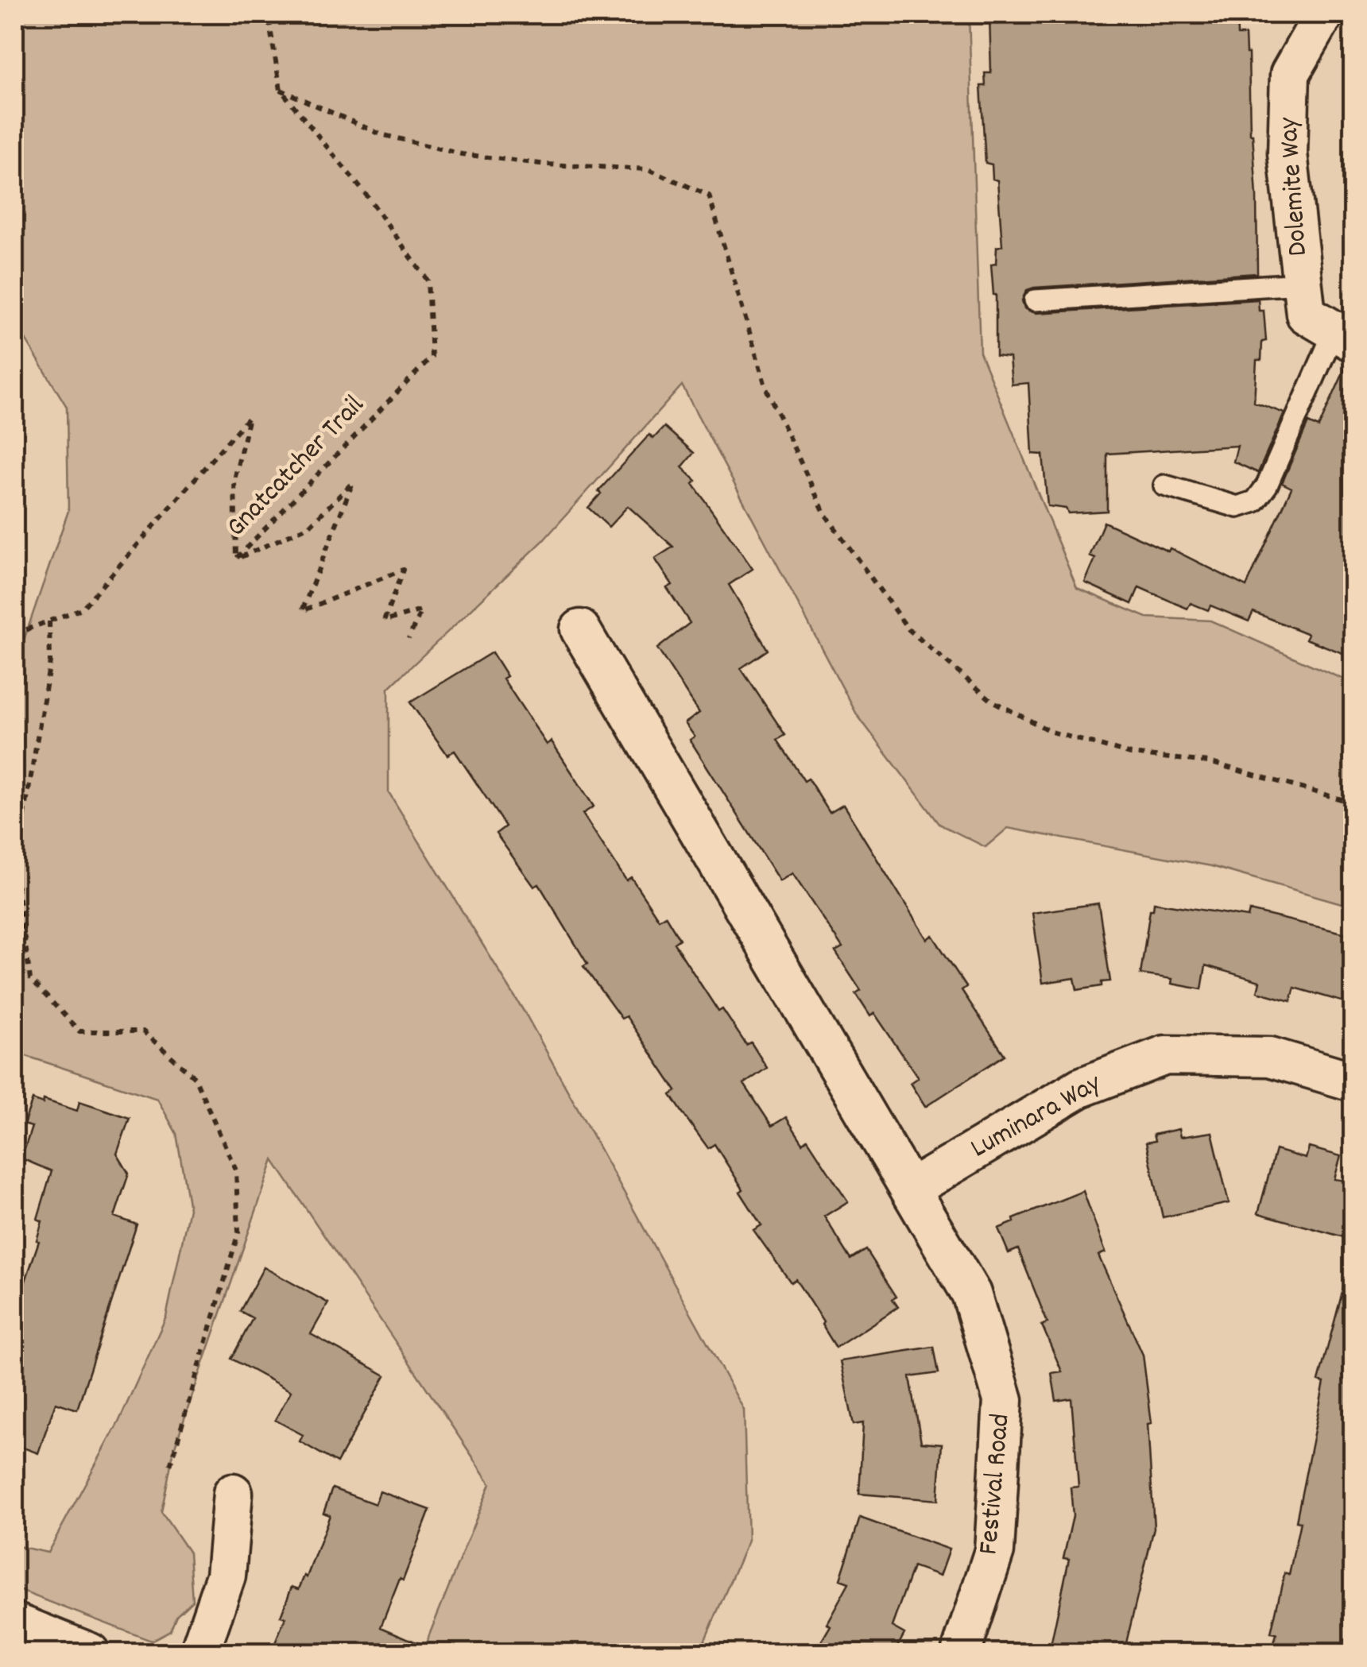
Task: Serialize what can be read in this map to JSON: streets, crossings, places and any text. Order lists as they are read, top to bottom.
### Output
{
  "streets": {
    "street": ["Dolemite Way", "Luminara Way", "Festival Road"],
    "path": ["Gnatcatcher Trail"]
  },
  "crossings": [
    ["Luminara Way", "Festival Road"]
  ]
}
